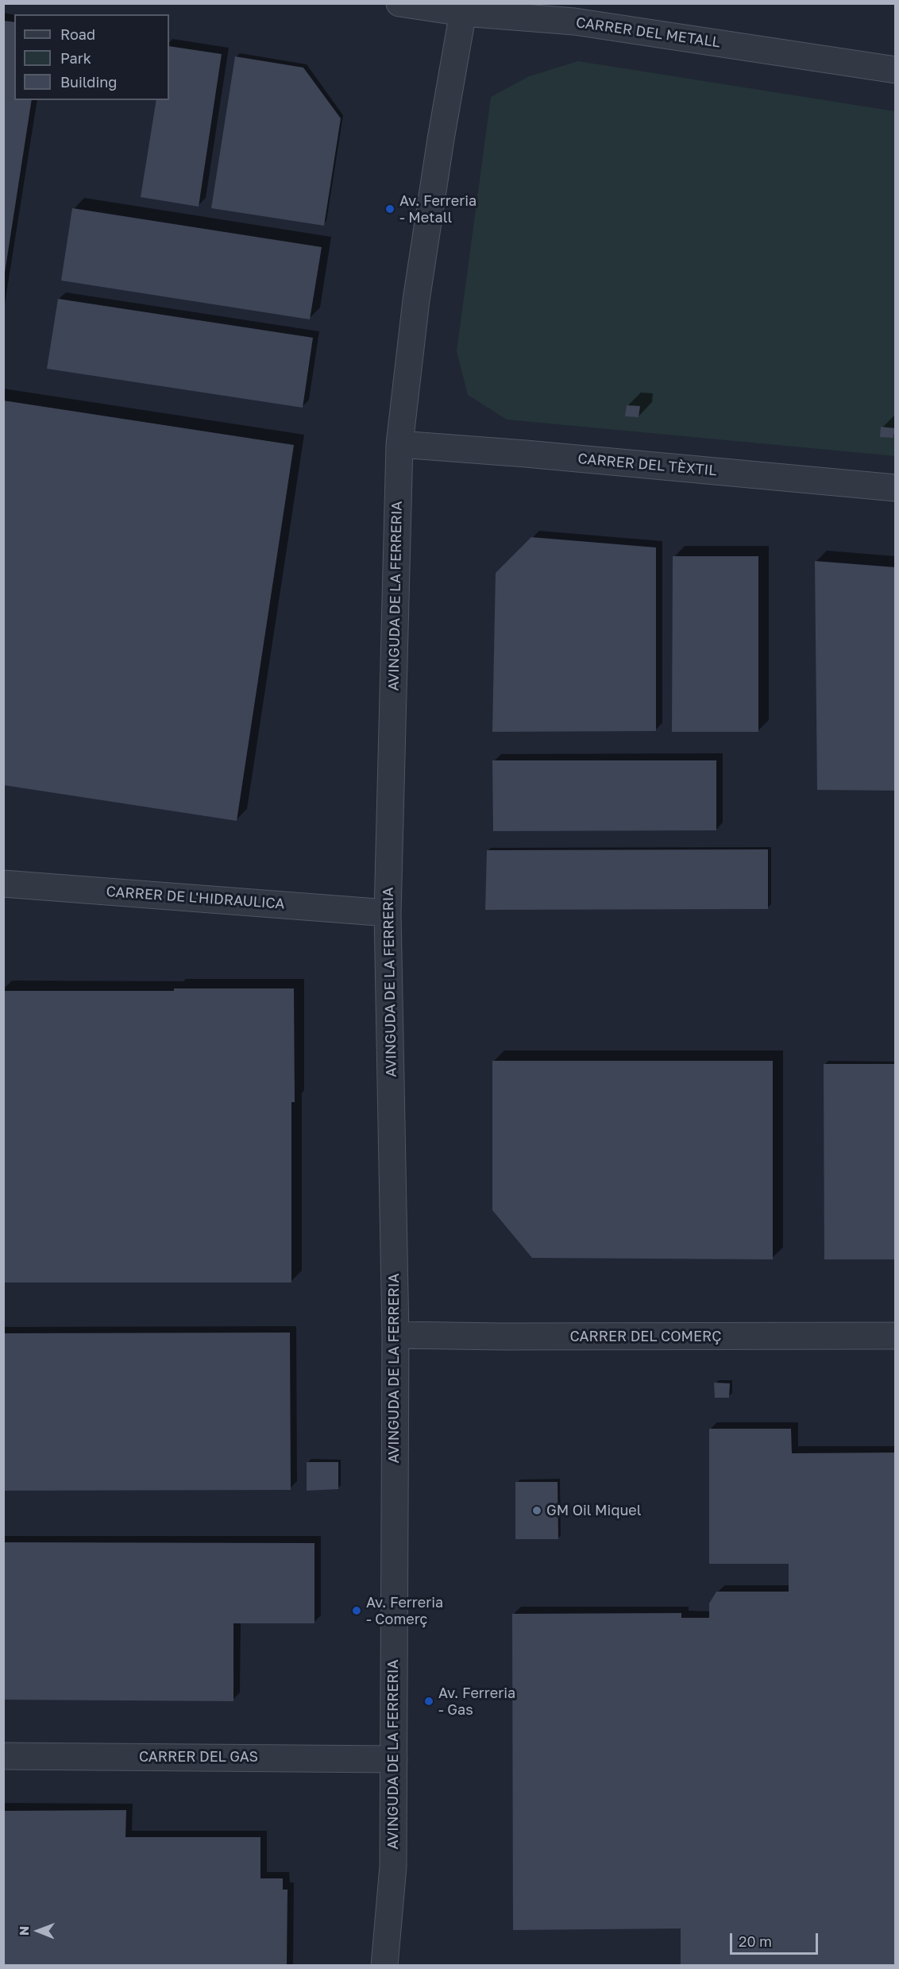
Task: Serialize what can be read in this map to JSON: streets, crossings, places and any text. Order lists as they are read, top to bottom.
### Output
{
  "streets": {
    "street": [
      "CARRER DEL METALL",
      "CARRER DEL TÈXTIL",
      "AVINGUDA DE LA FERRERIA",
      "CARRER DE L'HIDRAULICA",
      "CARRER DEL COMERÇ",
      "CARRER DEL GAS"
    ]
  },
  "crossings": [
    ["CARRER DEL METALL", "AVINGUDA DE LA FERRERIA"],
    ["CARRER DEL TÈXTIL", "AVINGUDA DE LA FERRERIA"],
    ["AVINGUDA DE LA FERRERIA", "CARRER DE L'HIDRAULICA"],
    ["AVINGUDA DE LA FERRERIA", "CARRER DEL COMERÇ"],
    ["AVINGUDA DE LA FERRERIA", "CARRER DEL GAS"]
  ],
  "places": [
    "Av. Ferreria - Metall",
    "GM Oil Miquel",
    "Av. Ferreria - Comerç",
    "Av. Ferreria - Gas"
  ],
  "legend": ["Road", "Park", "Building"],
  "scale_bar": "20 m",
  "north": "left"
}
